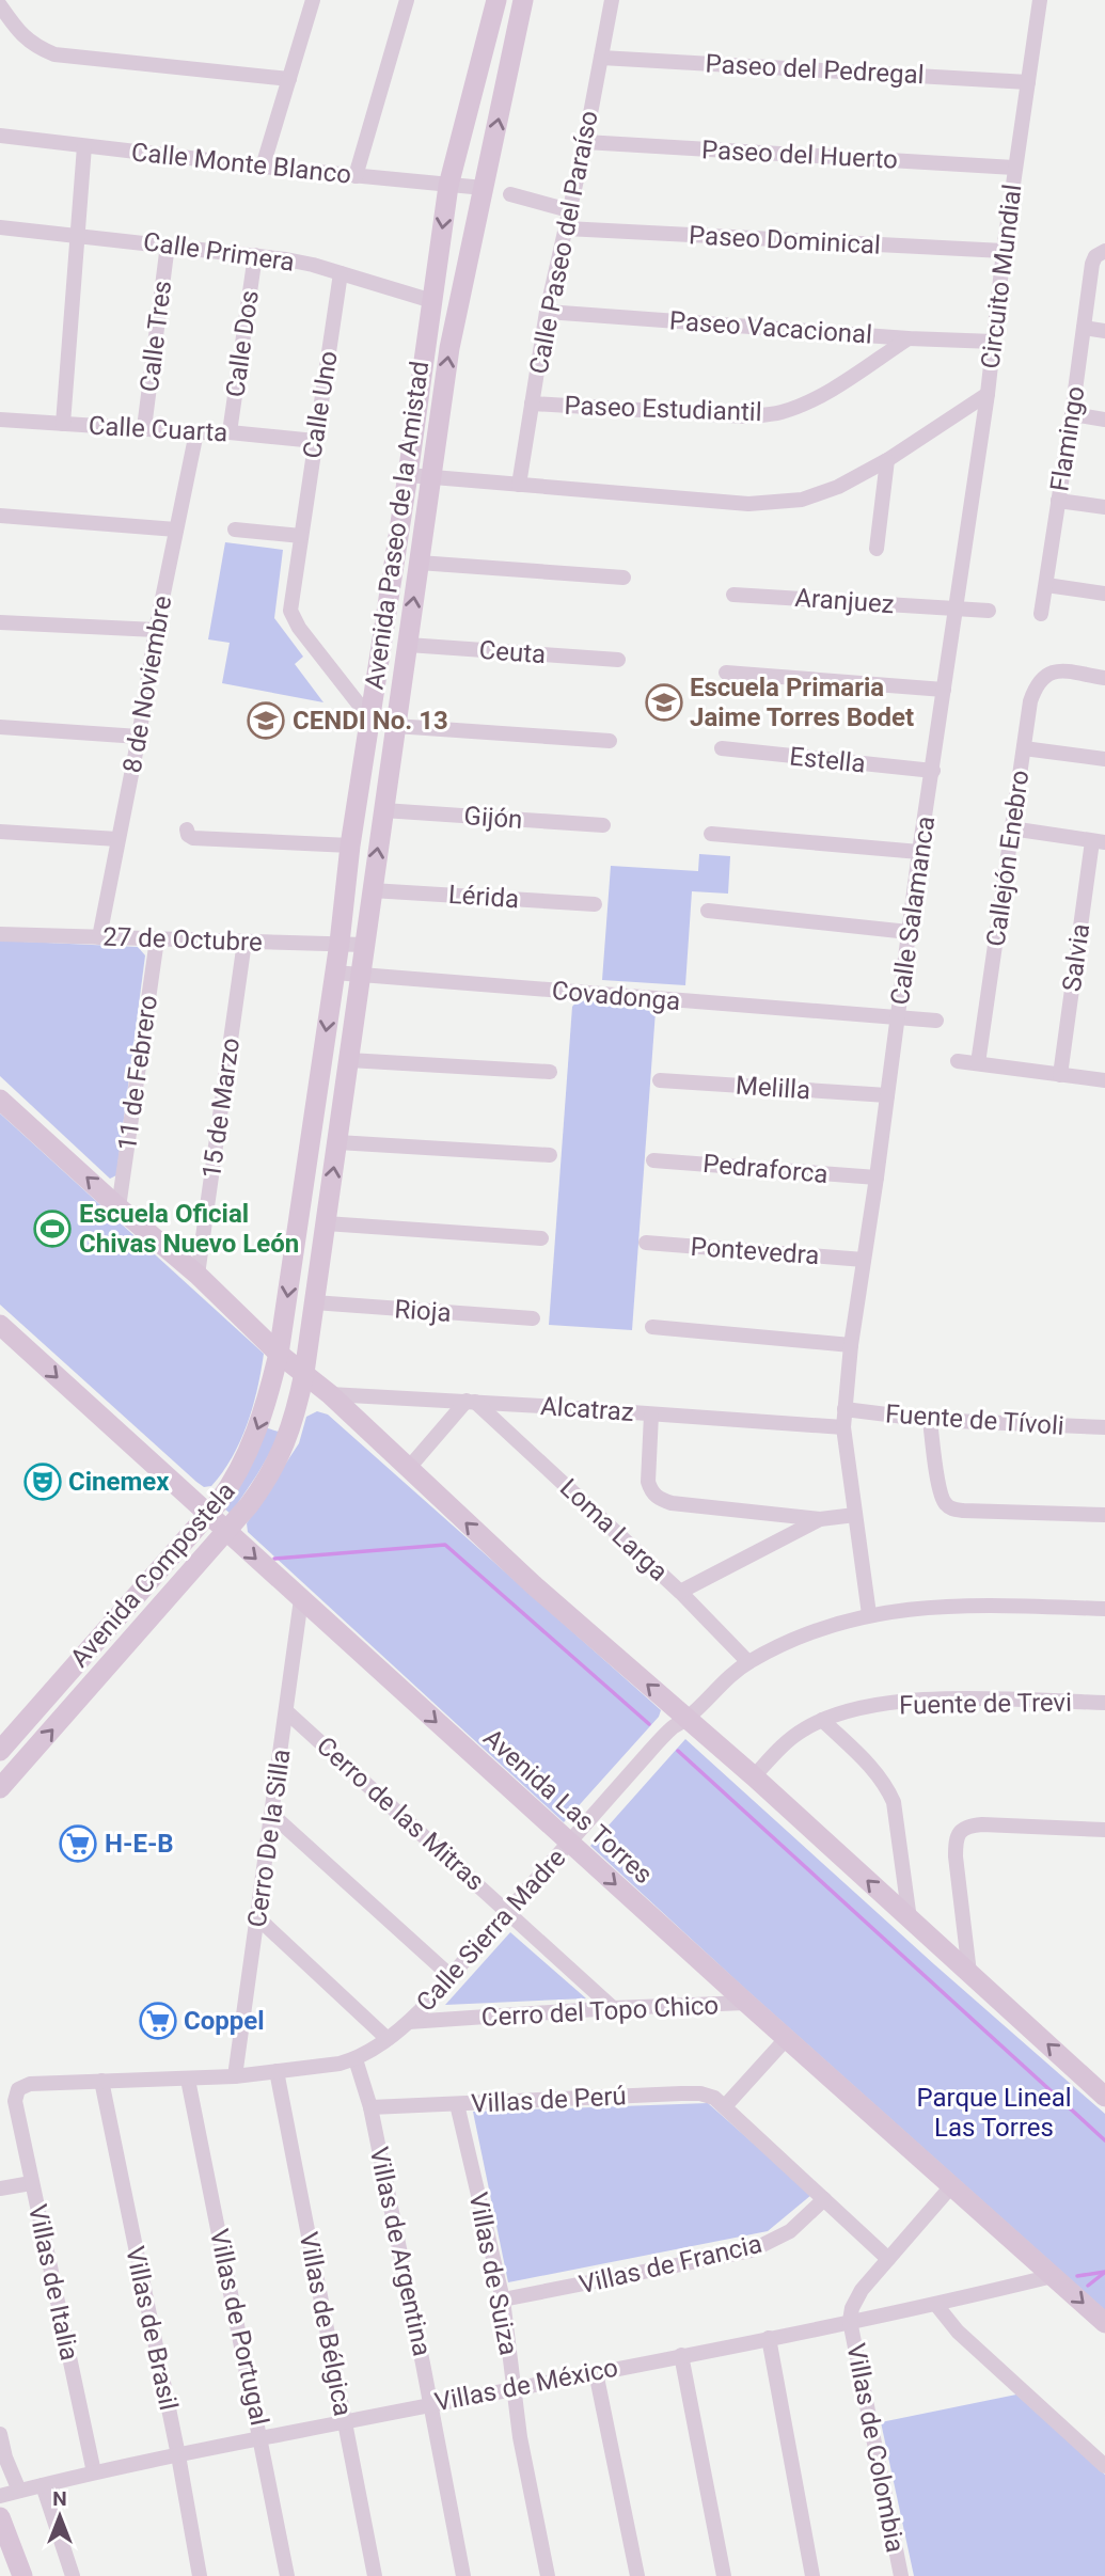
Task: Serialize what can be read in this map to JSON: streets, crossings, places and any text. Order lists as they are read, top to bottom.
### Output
{
  "streets": {
    "street": [
      "Paseo del Pedregal",
      "Paseo del Huerto",
      "Calle Monte Blanco",
      "Paseo Dominical",
      "Calle Paseo del Paraíso",
      "Calle Primera",
      "Circuito Mundial",
      "Paseo Vacacional",
      "Calle Tres",
      "Calle Dos",
      "Calle Uno",
      "Paseo Estudiantil",
      "Calle Cuarta",
      "Flamingo",
      "Avenida Paseo de la Amistad",
      "Aranjuez",
      "Ceuta",
      "8 de Noviembre",
      "Estella",
      "Gijón",
      "Callejón Enebro",
      "Lérida",
      "Calle Salamanca",
      "27 de Octubre",
      "Salvia",
      "Covadonga",
      "11 de Febrero",
      "Melilla",
      "15 de Marzo",
      "Pedraforca",
      "Pontevedra",
      "Rioja",
      "Alcatraz",
      "Fuente de Tívoli",
      "Loma Larga",
      "Avenida Compostela",
      "Fuente de Trevi",
      "Avenida Las Torres",
      "Cerro de las Mitras",
      "Cerro De la Silla",
      "Calle Sierra Madre",
      "Cerro del Topo Chico",
      "Villas de Perú",
      "Villas de Argentina",
      "Villas de Francia",
      "Villas de Suiza",
      "Villas de Italia",
      "Villas de Bélgica",
      "Villas de Portugal",
      "Villas de Brasil",
      "Villas de México",
      "Villas de Colombia"
    ]
  },
  "crossings": [
    ["Paseo del Pedregal", "Calle Paseo del Paraíso"],
    ["Paseo del Pedregal", "Circuito Mundial"],
    ["Paseo del Huerto", "Calle Paseo del Paraíso"],
    ["Paseo del Huerto", "Circuito Mundial"],
    ["Calle Monte Blanco", "Avenida Paseo de la Amistad"],
    ["Paseo Dominical", "Calle Paseo del Paraíso"],
    ["Paseo Dominical", "Circuito Mundial"],
    ["Calle Paseo del Paraíso", "Circuito Mundial"],
    ["Calle Paseo del Paraíso", "Paseo Vacacional"],
    ["Calle Paseo del Paraíso", "Paseo Estudiantil"],
    ["Calle Primera", "Calle Tres"],
    ["Calle Primera", "Calle Dos"],
    ["Calle Primera", "Calle Uno"],
    ["Calle Primera", "Avenida Paseo de la Amistad"],
    ["Circuito Mundial", "Paseo Vacacional"],
    ["Circuito Mundial", "Avenida Paseo de la Amistad"],
    ["Circuito Mundial", "Calle Salamanca"],
    ["Paseo Vacacional", "Paseo Estudiantil"],
    ["Calle Tres", "Calle Cuarta"],
    ["Calle Dos", "Calle Cuarta"],
    ["Calle Uno", "Calle Cuarta"],
    ["Calle Uno", "Avenida Paseo de la Amistad"],
    ["Calle Cuarta", "8 de Noviembre"],
    ["Avenida Paseo de la Amistad", "Ceuta"],
    ["Avenida Paseo de la Amistad", "Gijón"],
    ["Avenida Paseo de la Amistad", "Lérida"],
    ["Avenida Paseo de la Amistad", "27 de Octubre"],
    ["Avenida Paseo de la Amistad", "Covadonga"],
    ["Avenida Paseo de la Amistad", "Rioja"],
    ["Avenida Paseo de la Amistad", "Avenida Compostela"],
    ["Aranjuez", "Calle Salamanca"],
    ["8 de Noviembre", "27 de Octubre"],
    ["Estella", "Calle Salamanca"],
    ["Calle Salamanca", "Covadonga"],
    ["Calle Salamanca", "Melilla"],
    ["Calle Salamanca", "Pedraforca"],
    ["Calle Salamanca", "Pontevedra"],
    ["Calle Salamanca", "Alcatraz"],
    ["Calle Salamanca", "Fuente de Tívoli"],
    ["Calle Salamanca", "Calle Sierra Madre"],
    ["27 de Octubre", "11 de Febrero"],
    ["27 de Octubre", "15 de Marzo"],
    ["Alcatraz", "Loma Larga"],
    ["Loma Larga", "Calle Sierra Madre"],
    ["Avenida Compostela", "Avenida Las Torres"],
    ["Avenida Las Torres", "Cerro De la Silla"],
    ["Avenida Las Torres", "Calle Sierra Madre"],
    ["Avenida Las Torres", "Cerro del Topo Chico"],
    ["Avenida Las Torres", "Villas de México"],
    ["Cerro de las Mitras", "Cerro De la Silla"],
    ["Cerro de las Mitras", "Calle Sierra Madre"],
    ["Cerro de las Mitras", "Cerro del Topo Chico"],
    ["Calle Sierra Madre", "Cerro del Topo Chico"],
    ["Calle Sierra Madre", "Villas de Argentina"],
    ["Villas de Perú", "Villas de Argentina"],
    ["Villas de Perú", "Villas de Francia"],
    ["Villas de Perú", "Villas de Suiza"],
    ["Villas de Argentina", "Villas de México"],
    ["Villas de Francia", "Villas de Suiza"],
    ["Villas de Suiza", "Villas de México"],
    ["Villas de Italia", "Villas de Brasil"],
    ["Villas de Italia", "Villas de México"],
    ["Villas de Bélgica", "Villas de México"],
    ["Villas de Portugal", "Villas de México"],
    ["Villas de Brasil", "Villas de México"],
    ["Villas de México", "Villas de Colombia"]
  ],
  "parks": ["Parque Lineal Las Torres"],
  "places": {
    "school or university": ["Escuela Primaria Jaime Torres Bodet", "CENDI No. 13"],
    "sports": ["Escuela Oficial Chivas Nuevo León"],
    "theatre": ["Cinemex"],
    "supermarket": ["H-E-B", "Coppel"]
  },
  "north": "top"
}
